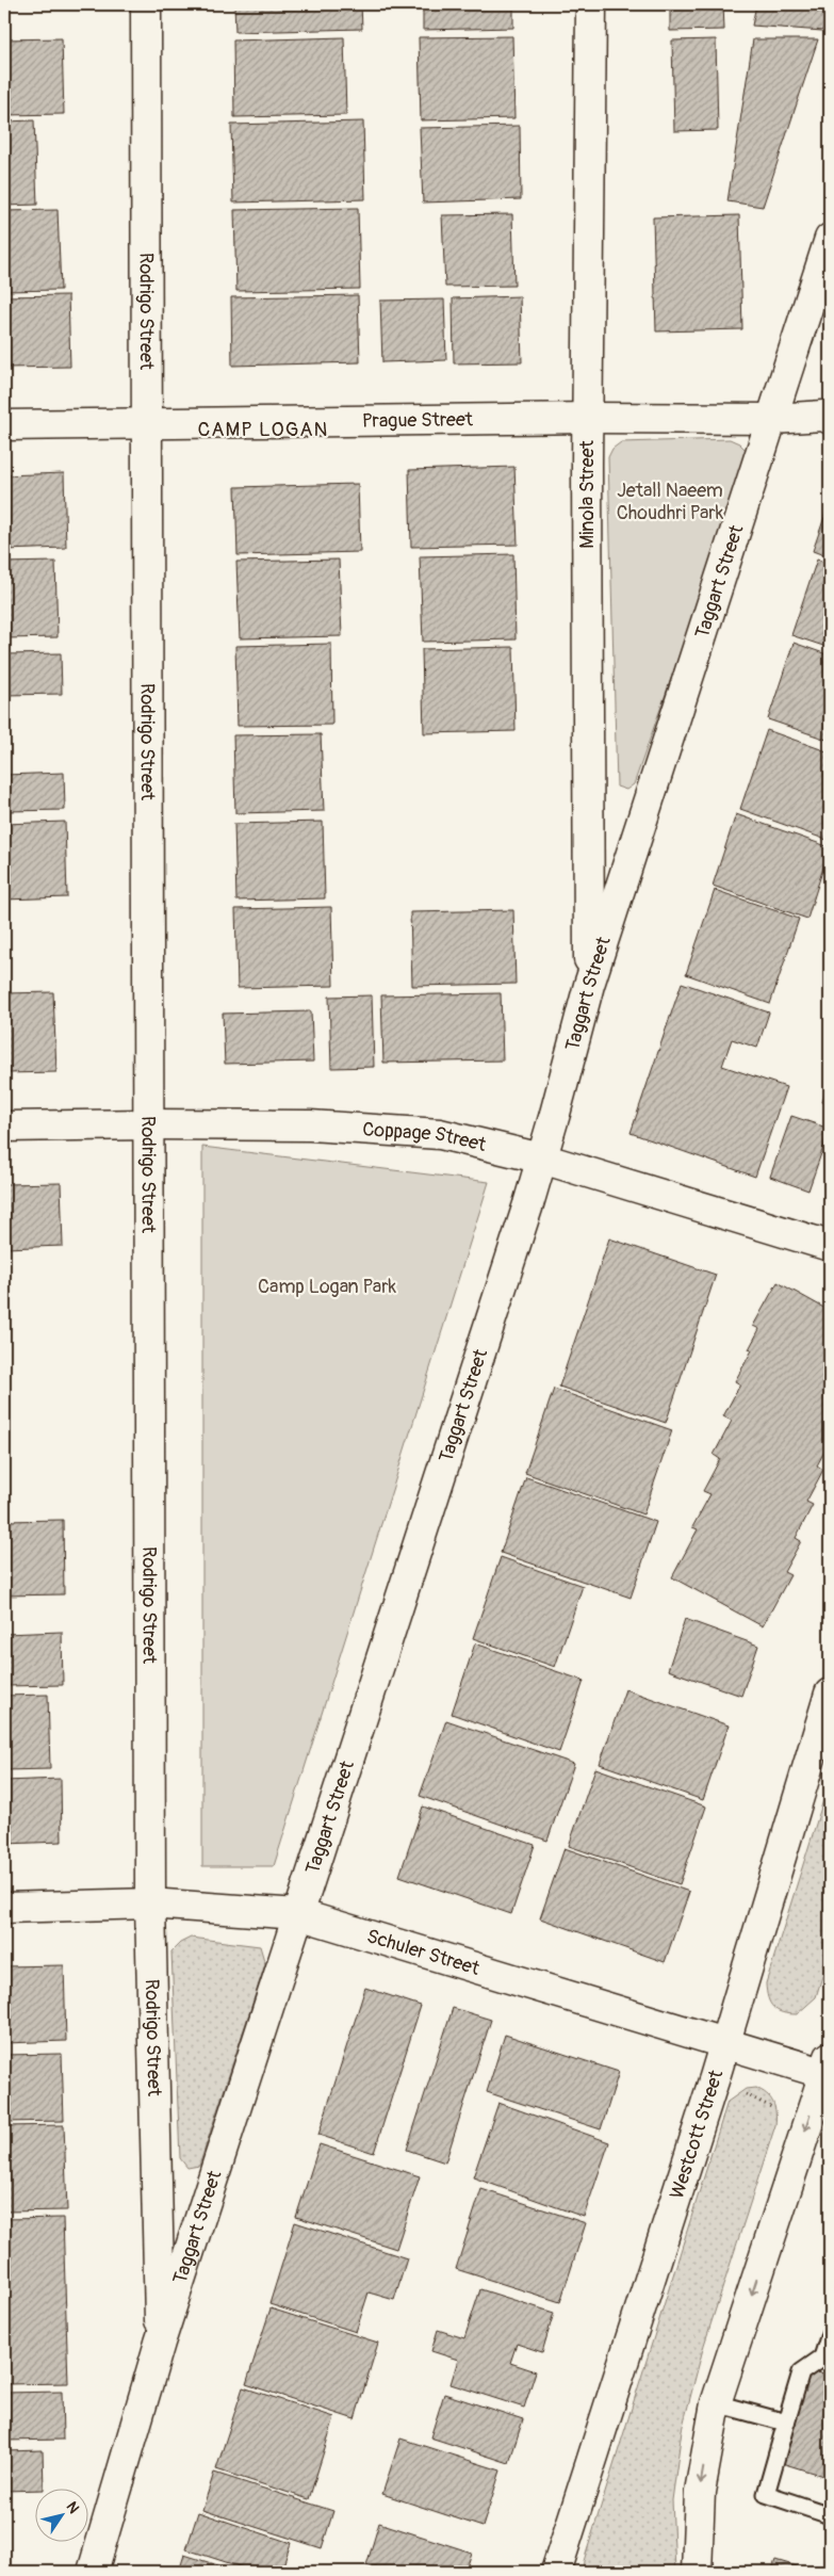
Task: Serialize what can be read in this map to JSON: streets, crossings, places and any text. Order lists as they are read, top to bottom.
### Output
{
  "streets": {
    "street": [
      "Rodrigo Street",
      "Prague Street",
      "Minola Street",
      "Taggart Street",
      "Coppage Street",
      "Schuler Street",
      "Westcott Street"
    ]
  },
  "crossings": [
    ["Rodrigo Street", "Prague Street"],
    ["Rodrigo Street", "Taggart Street"],
    ["Rodrigo Street", "Coppage Street"],
    ["Rodrigo Street", "Schuler Street"],
    ["Prague Street", "Minola Street"],
    ["Prague Street", "Taggart Street"],
    ["Minola Street", "Taggart Street"],
    ["Taggart Street", "Coppage Street"],
    ["Taggart Street", "Schuler Street"],
    ["Schuler Street", "Westcott Street"]
  ],
  "districts": ["CAMP LOGAN"],
  "parks": ["Jetall Naeem Choudhri Park", "Camp Logan Park"],
  "north": "top right"
}
